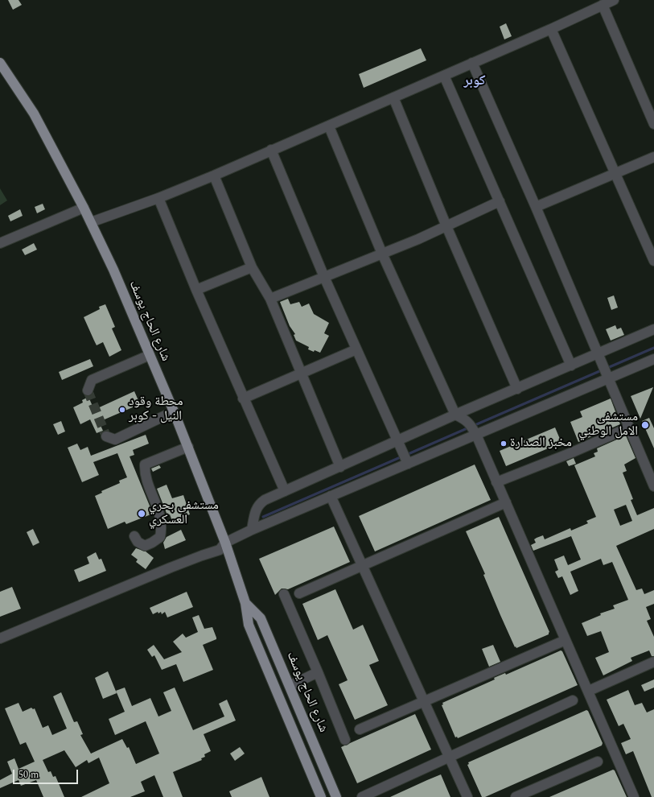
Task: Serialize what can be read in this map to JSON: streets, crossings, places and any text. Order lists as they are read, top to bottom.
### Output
{
  "streets": {
    "main road": ["شارع الحاج يوسف"]
  },
  "districts": ["كوبر"],
  "places": [
    "محطة وقود النيل - كوبر",
    "مستشفى الامل الوطني",
    "مخبز الصدارة",
    "مستشفى بحري العسكري"
  ],
  "scale_bar": "50 m"
}
